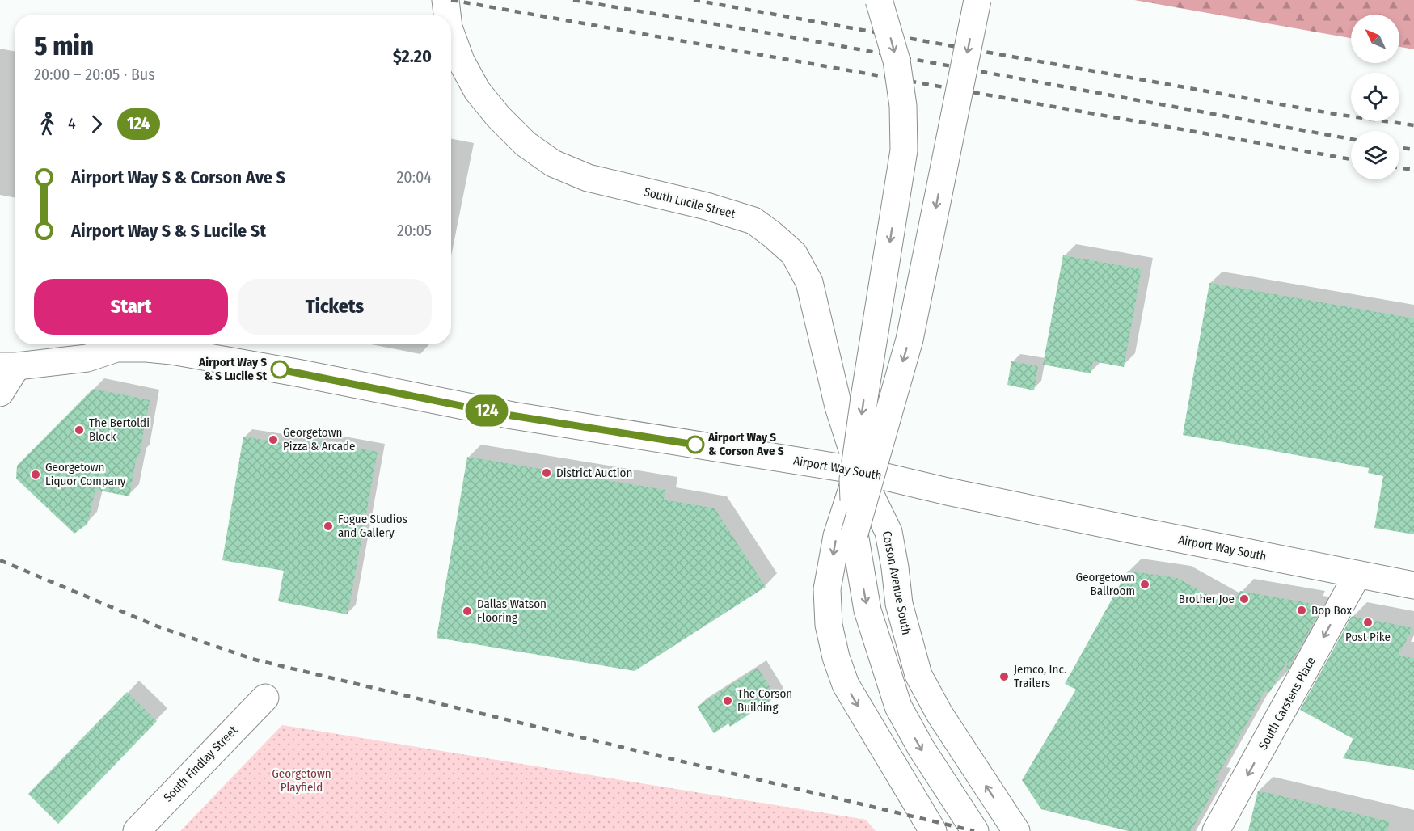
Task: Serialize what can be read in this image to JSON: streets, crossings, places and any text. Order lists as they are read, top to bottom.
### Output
{
  "streets": {
    "main road": [
      "South Lucile Street",
      "Airport Way South",
      "Corson Avenue South",
      "South Carstens Place",
      "South Findlay Street"
    ]
  },
  "crossings": [
    ["South Lucile Street", "Airport Way South"],
    ["South Lucile Street", "Corson Avenue South"],
    ["Airport Way South", "Corson Avenue South"],
    ["Airport Way South", "South Carstens Place"]
  ],
  "one_way": ["South Carstens Place"],
  "parks": ["Georgetown Playfield"],
  "places": [
    "Airport Way S & S Lucile St",
    "The Bertoldi Block",
    "Georgetown Pizza & Arcade",
    "Airport Way S & Corson Ave S",
    "District Auction",
    "Georgetown Liquor Company",
    "Fogue Studios and Gallery",
    "Georgetown Ballroom",
    "Brother Joe",
    "Bop Box",
    "Dallas Watson Flooring",
    "Post Pike",
    "Jemco, Inc. Trailers",
    "The Corson Building"
  ],
  "lines": ["bus line 124"],
  "north": "top left",
  "page": {
    "on_map": "124",
    "heading": ["5 min", "20:00 – 20:05 · Bus", "$2.20"],
    "legs": ["4", "124"],
    "list": [
      {
        "name": "Airport Way S & Corson Ave S",
        "value": "20:04"
      },
      {
        "name": "Airport Way S & S Lucile St",
        "value": "20:05"
      }
    ],
    "buttons": ["Start", "Tickets"]
  }
}
